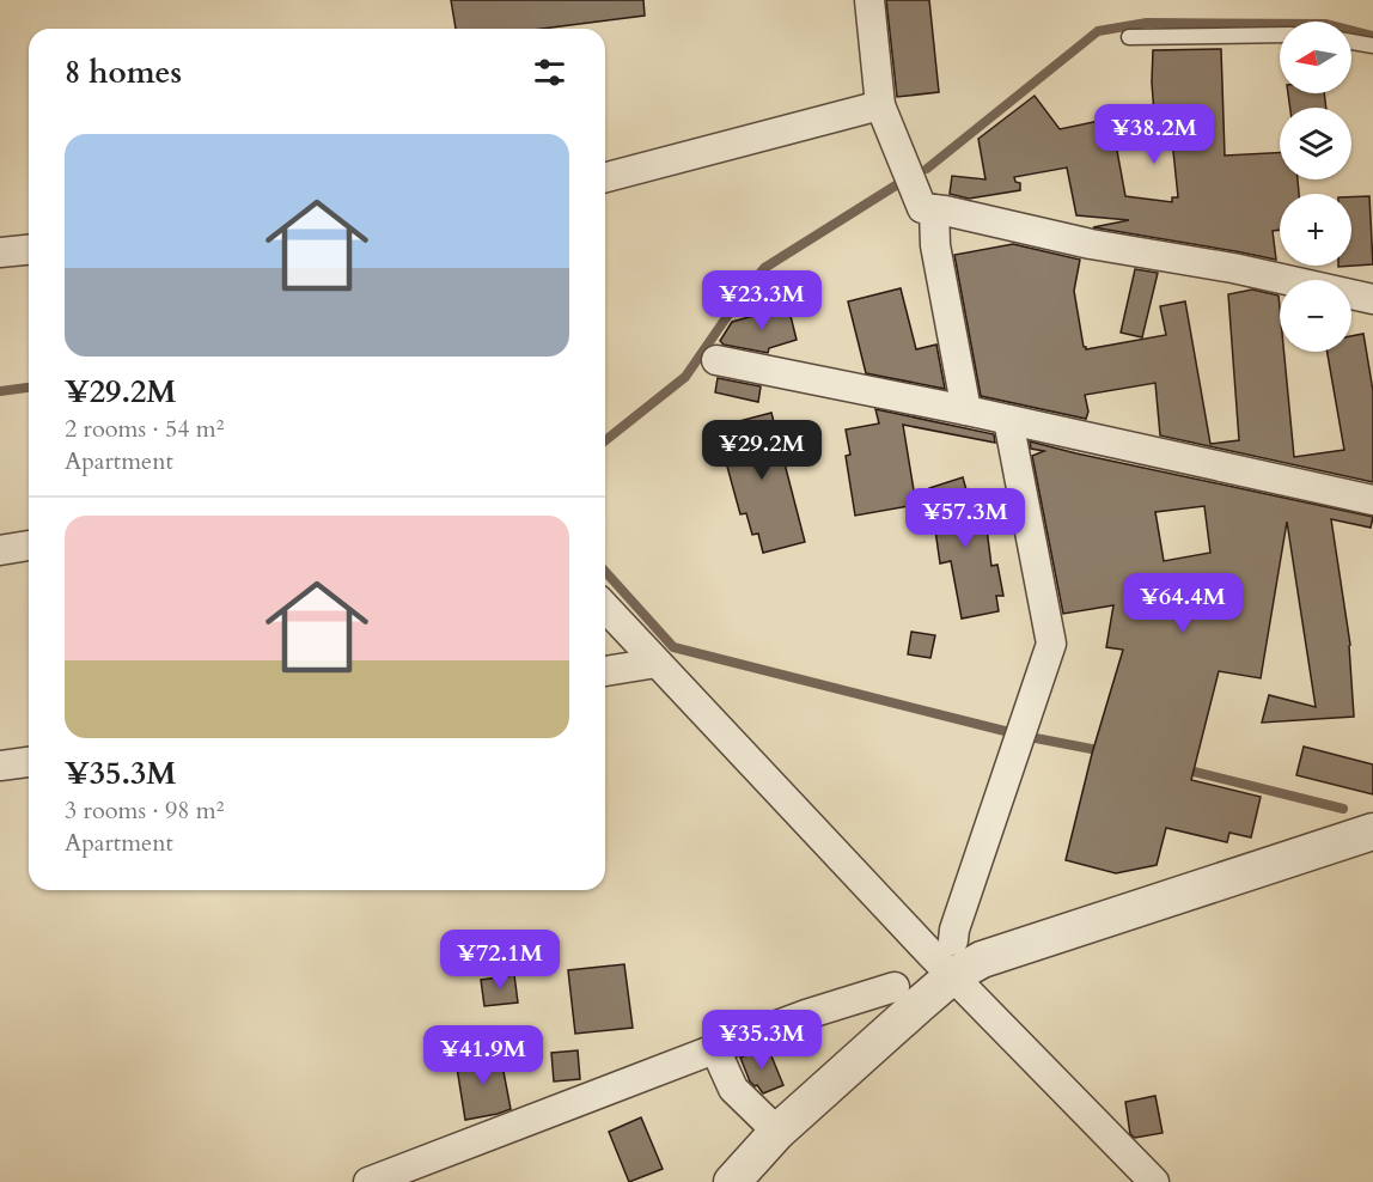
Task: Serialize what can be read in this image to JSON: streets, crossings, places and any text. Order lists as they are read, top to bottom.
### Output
{
  "north": "left",
  "page": {
    "map_buttons": ["+", "−"],
    "heading": "8 homes",
    "price": [
      "¥38.2M",
      "¥23.3M",
      "¥29.2M",
      "¥57.3M",
      "¥64.4M",
      "¥72.1M",
      "¥35.3M",
      "¥41.9M"
    ],
    "list": [
      {
        "name": "¥29.2M",
        "note": "2 rooms · 54 m² · Apartment"
      },
      {
        "name": "¥35.3M",
        "note": "3 rooms · 98 m² · Apartment"
      }
    ]
  }
}
